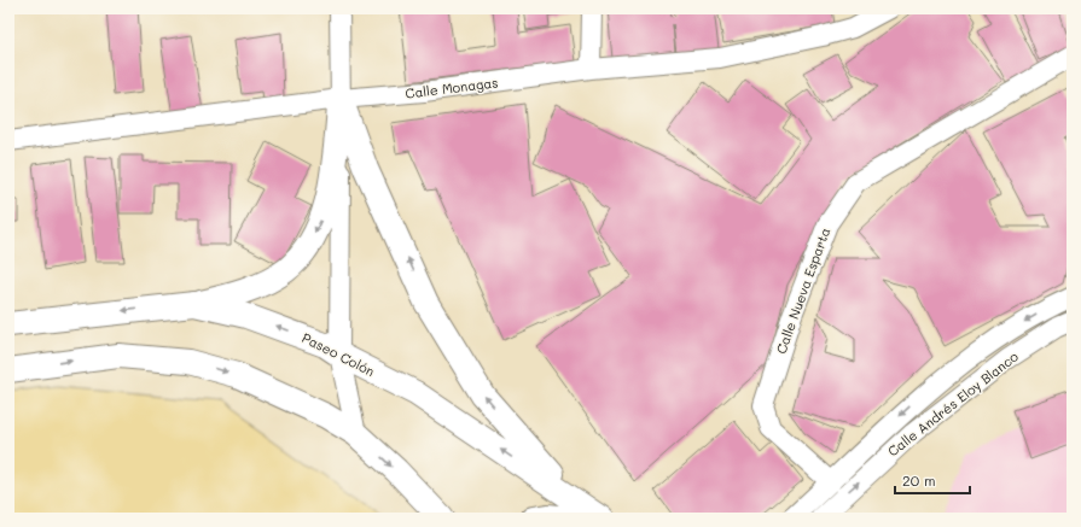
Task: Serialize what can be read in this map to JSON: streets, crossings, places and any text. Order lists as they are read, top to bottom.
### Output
{
  "streets": {
    "street": [
      "Calle Monagas",
      "Calle Nueva Esparta",
      "Paseo Colón",
      "Calle Andrés Eloy Blanco"
    ]
  },
  "crossings": [
    ["Calle Nueva Esparta", "Calle Andrés Eloy Blanco"]
  ],
  "scale_bar": "20 m"
}
